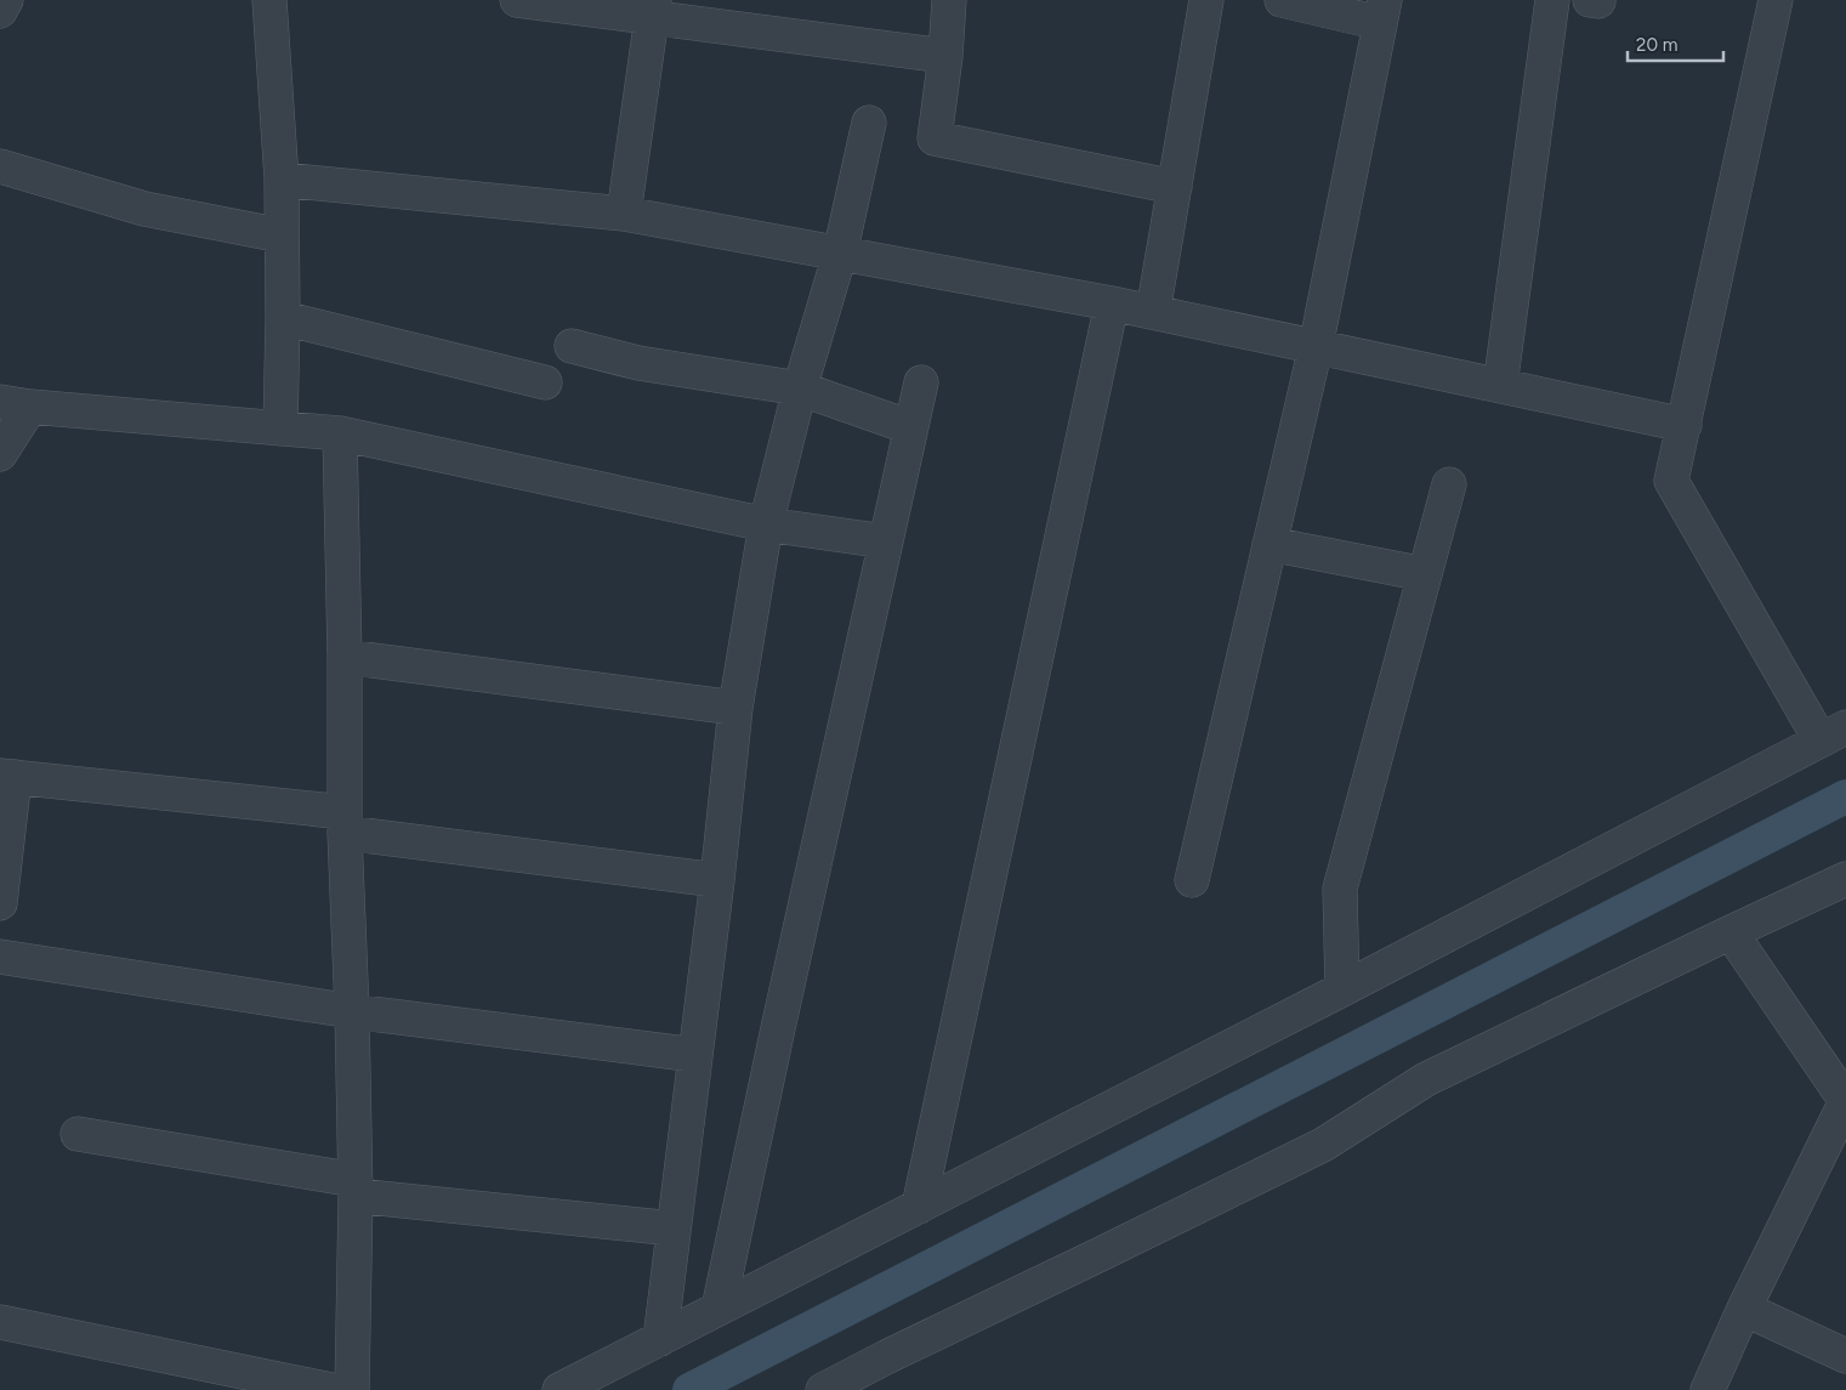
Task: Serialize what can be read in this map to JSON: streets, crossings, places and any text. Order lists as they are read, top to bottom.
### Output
{
  "scale_bar": "20 m"
}
